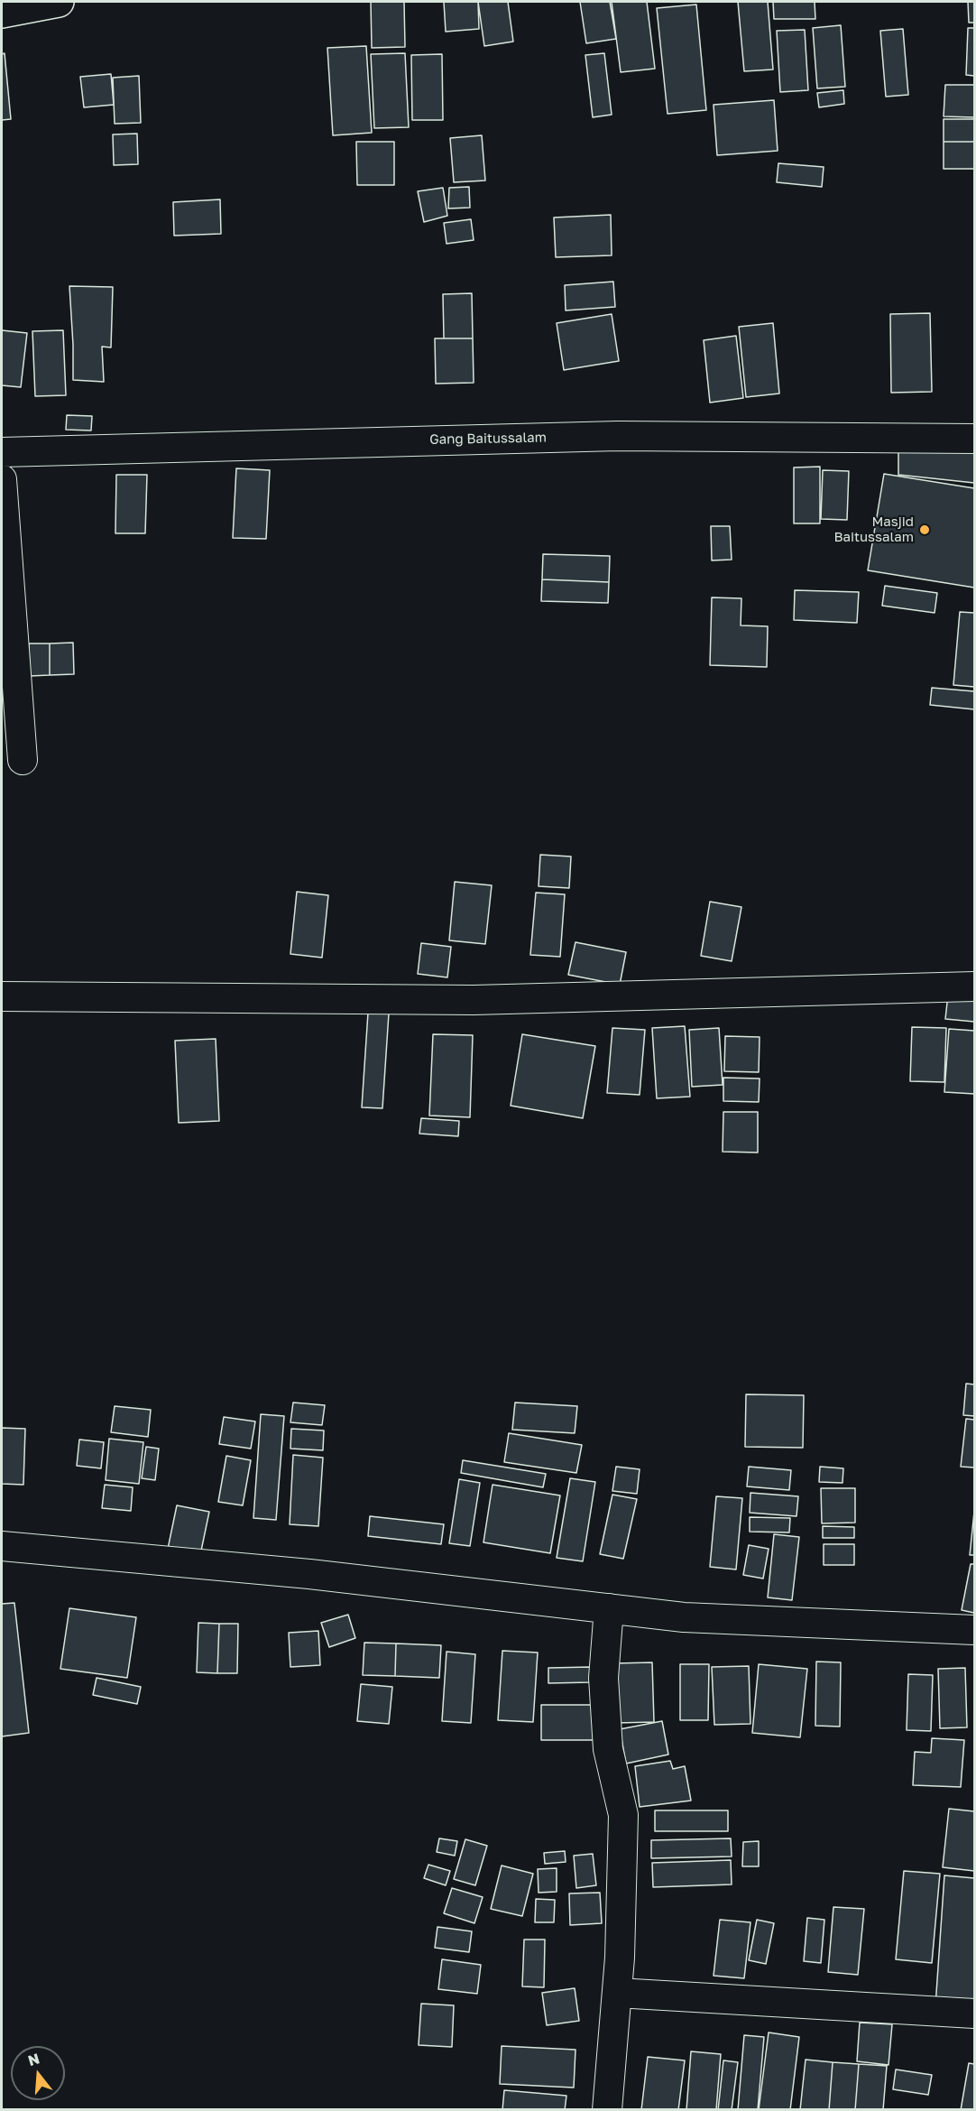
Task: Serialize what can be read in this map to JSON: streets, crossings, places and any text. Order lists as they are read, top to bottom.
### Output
{
  "streets": {
    "street": ["Gang Baitussalam"]
  },
  "places": ["Masjid Baitussalam"],
  "north": "top"
}
